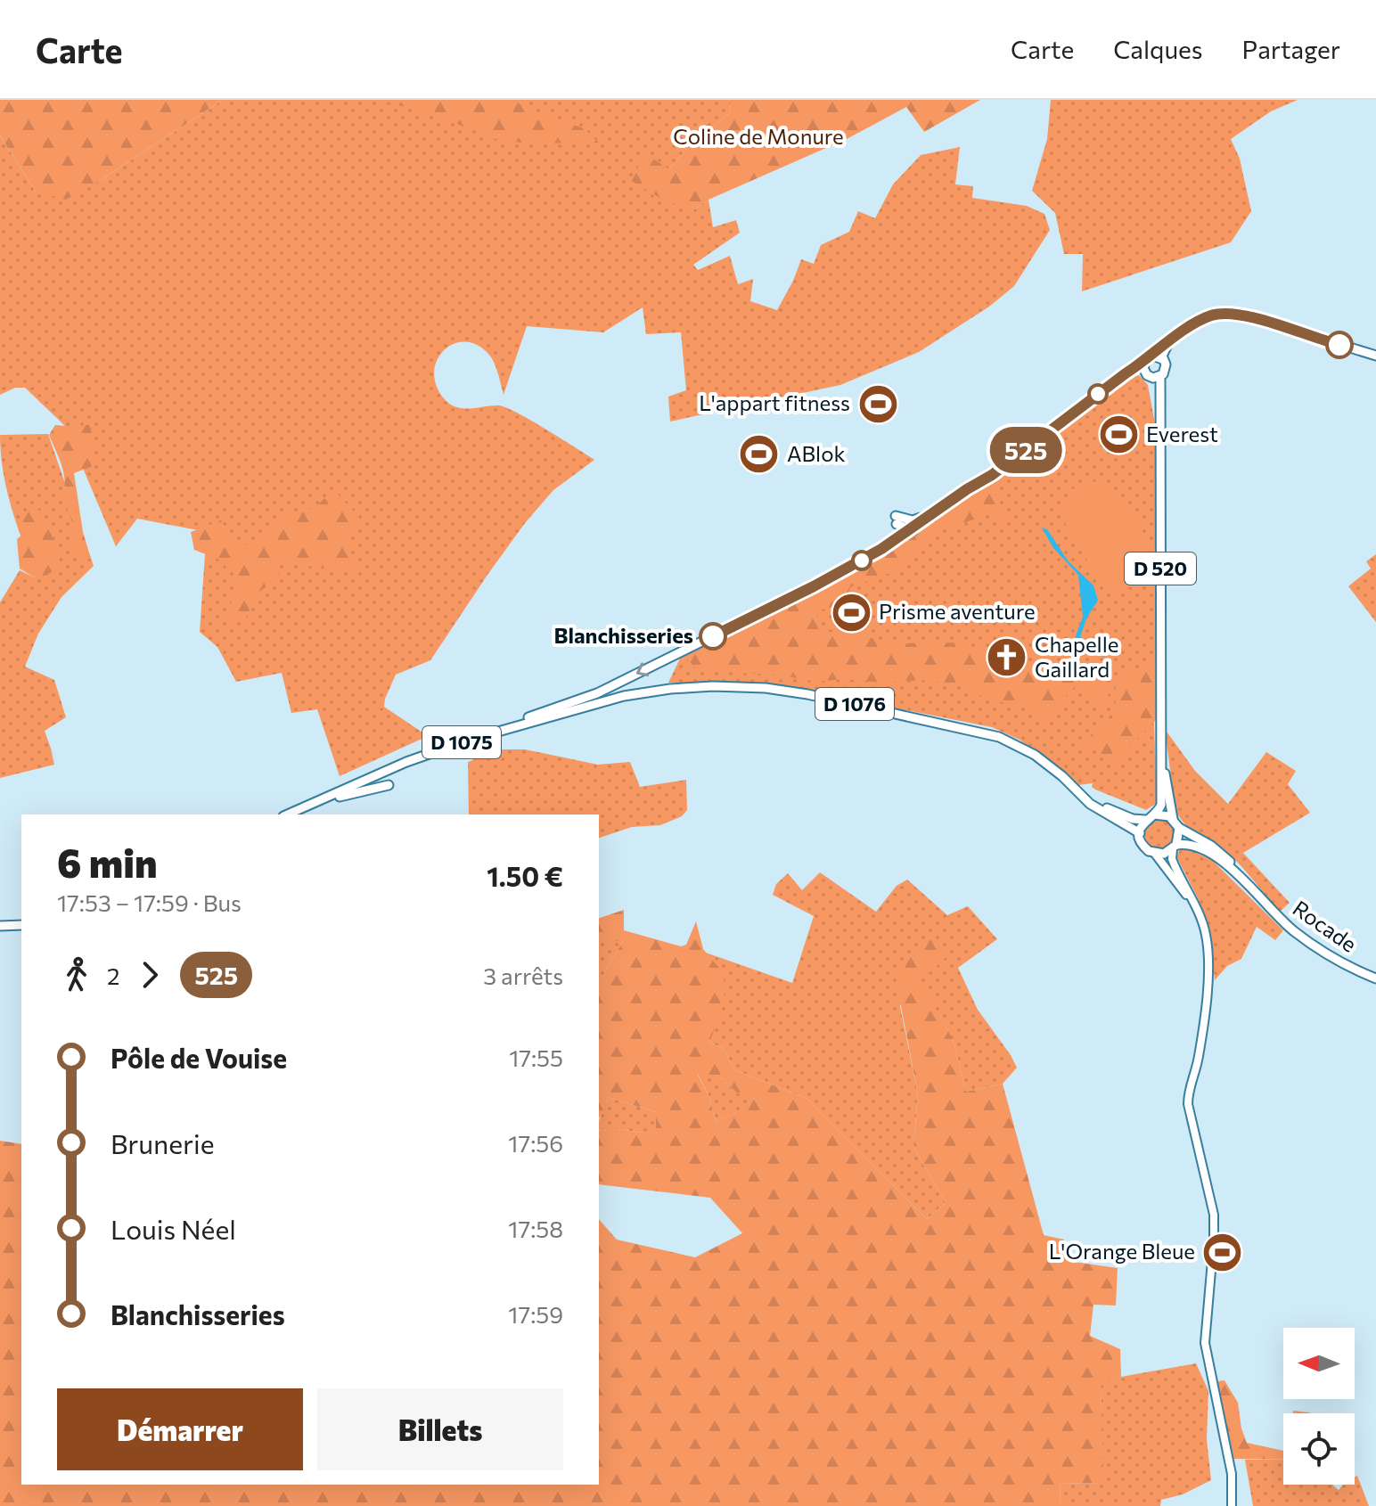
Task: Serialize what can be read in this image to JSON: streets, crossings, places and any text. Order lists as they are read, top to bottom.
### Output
{
  "streets": {
    "main road": [
      "D 520",
      "D 1076",
      "D 1075",
      "Rocade"
    ]
  },
  "crossings": [
    ["D 520", "D 1076"],
    ["D 520", "D 1075"],
    ["D 520", "Rocade"],
    ["D 1076", "D 1075"],
    ["D 1076", "Rocade"]
  ],
  "parks": ["Coline de Monure"],
  "places": {
    "sports": [
      "L'appart fitness",
      "Everest",
      "ABlok",
      "Prisme aventure",
      "L'Orange Bleue"
    ],
    "other": ["Blanchisseries"],
    "church": ["Chapelle Gaillard"]
  },
  "lines": ["bus line 525"],
  "north": "left",
  "page": {
    "header": "Carte",
    "nav": ["Carte", "Calques", "Partager"],
    "on_map": "525",
    "heading": ["6 min", "17:53 – 17:59 · Bus", "1.50 €"],
    "legs": ["2", "525", "3 arrêts"],
    "list": [
      {
        "name": "Pôle de Vouise",
        "value": "17:55"
      },
      {
        "name": "Brunerie",
        "value": "17:56"
      },
      {
        "name": "Louis Néel",
        "value": "17:58"
      },
      {
        "name": "Blanchisseries",
        "value": "17:59"
      }
    ],
    "buttons": ["Démarrer", "Billets"]
  }
}
